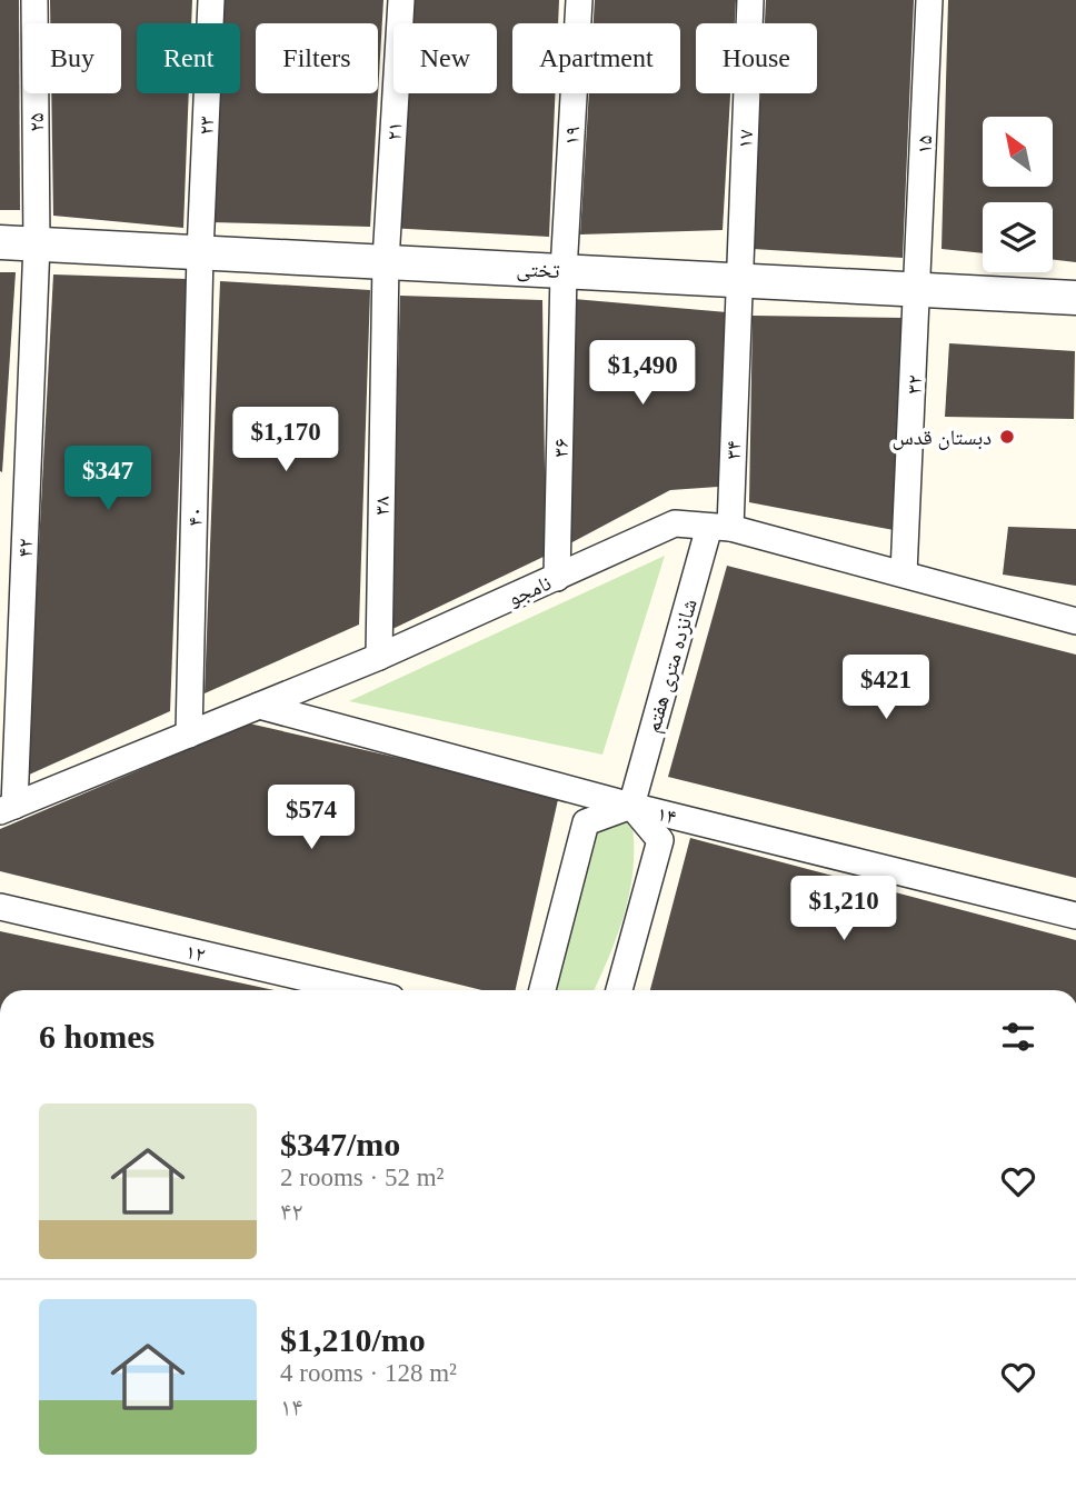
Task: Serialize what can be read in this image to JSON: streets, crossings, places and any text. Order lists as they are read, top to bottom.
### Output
{
  "streets": {
    "street": [
      "۲۵",
      "۲۳",
      "۲۱",
      "۱۹",
      "۱۷",
      "۱۵",
      "تختی",
      "۳۲",
      "۳۶",
      "۳۴",
      "۳۸",
      "۴۰",
      "۴۲",
      "نامجو",
      "شانزده متری هفتم",
      "۱۴",
      "۱۲"
    ]
  },
  "crossings": [
    ["۲۵", "تختی"],
    ["۲۵", "۴۲"],
    ["۲۳", "تختی"],
    ["۲۳", "۴۰"],
    ["۲۱", "تختی"],
    ["۲۱", "۳۸"],
    ["۱۹", "تختی"],
    ["۱۹", "۳۶"],
    ["۱۷", "تختی"],
    ["۱۷", "۳۴"],
    ["۱۵", "تختی"],
    ["۱۵", "۳۲"],
    ["تختی", "۳۲"],
    ["تختی", "۳۶"],
    ["تختی", "۳۴"],
    ["تختی", "۳۸"],
    ["تختی", "۴۰"],
    ["تختی", "۴۲"],
    ["۳۲", "نامجو"],
    ["۳۶", "نامجو"],
    ["۳۴", "نامجو"],
    ["۳۴", "شانزده متری هفتم"],
    ["۳۸", "نامجو"],
    ["۴۰", "نامجو"],
    ["۴۲", "نامجو"],
    ["نامجو", "شانزده متری هفتم"],
    ["نامجو", "۱۴"],
    ["شانزده متری هفتم", "۱۴"]
  ],
  "places": ["دبستان قدس"],
  "north": "top left",
  "page": {
    "chip": [
      "Buy",
      "Rent",
      "Filters",
      "New",
      "Apartment",
      "House"
    ],
    "price": [
      "$1,490",
      "$1,170",
      "$347",
      "$421",
      "$574",
      "$1,210"
    ],
    "heading": "6 homes",
    "list": [
      {
        "name": "$347/mo",
        "note": "2 rooms · 52 m² · ۴۲"
      },
      {
        "name": "$1,210/mo",
        "note": "4 rooms · 128 m² · ۱۴"
      }
    ]
  }
}
